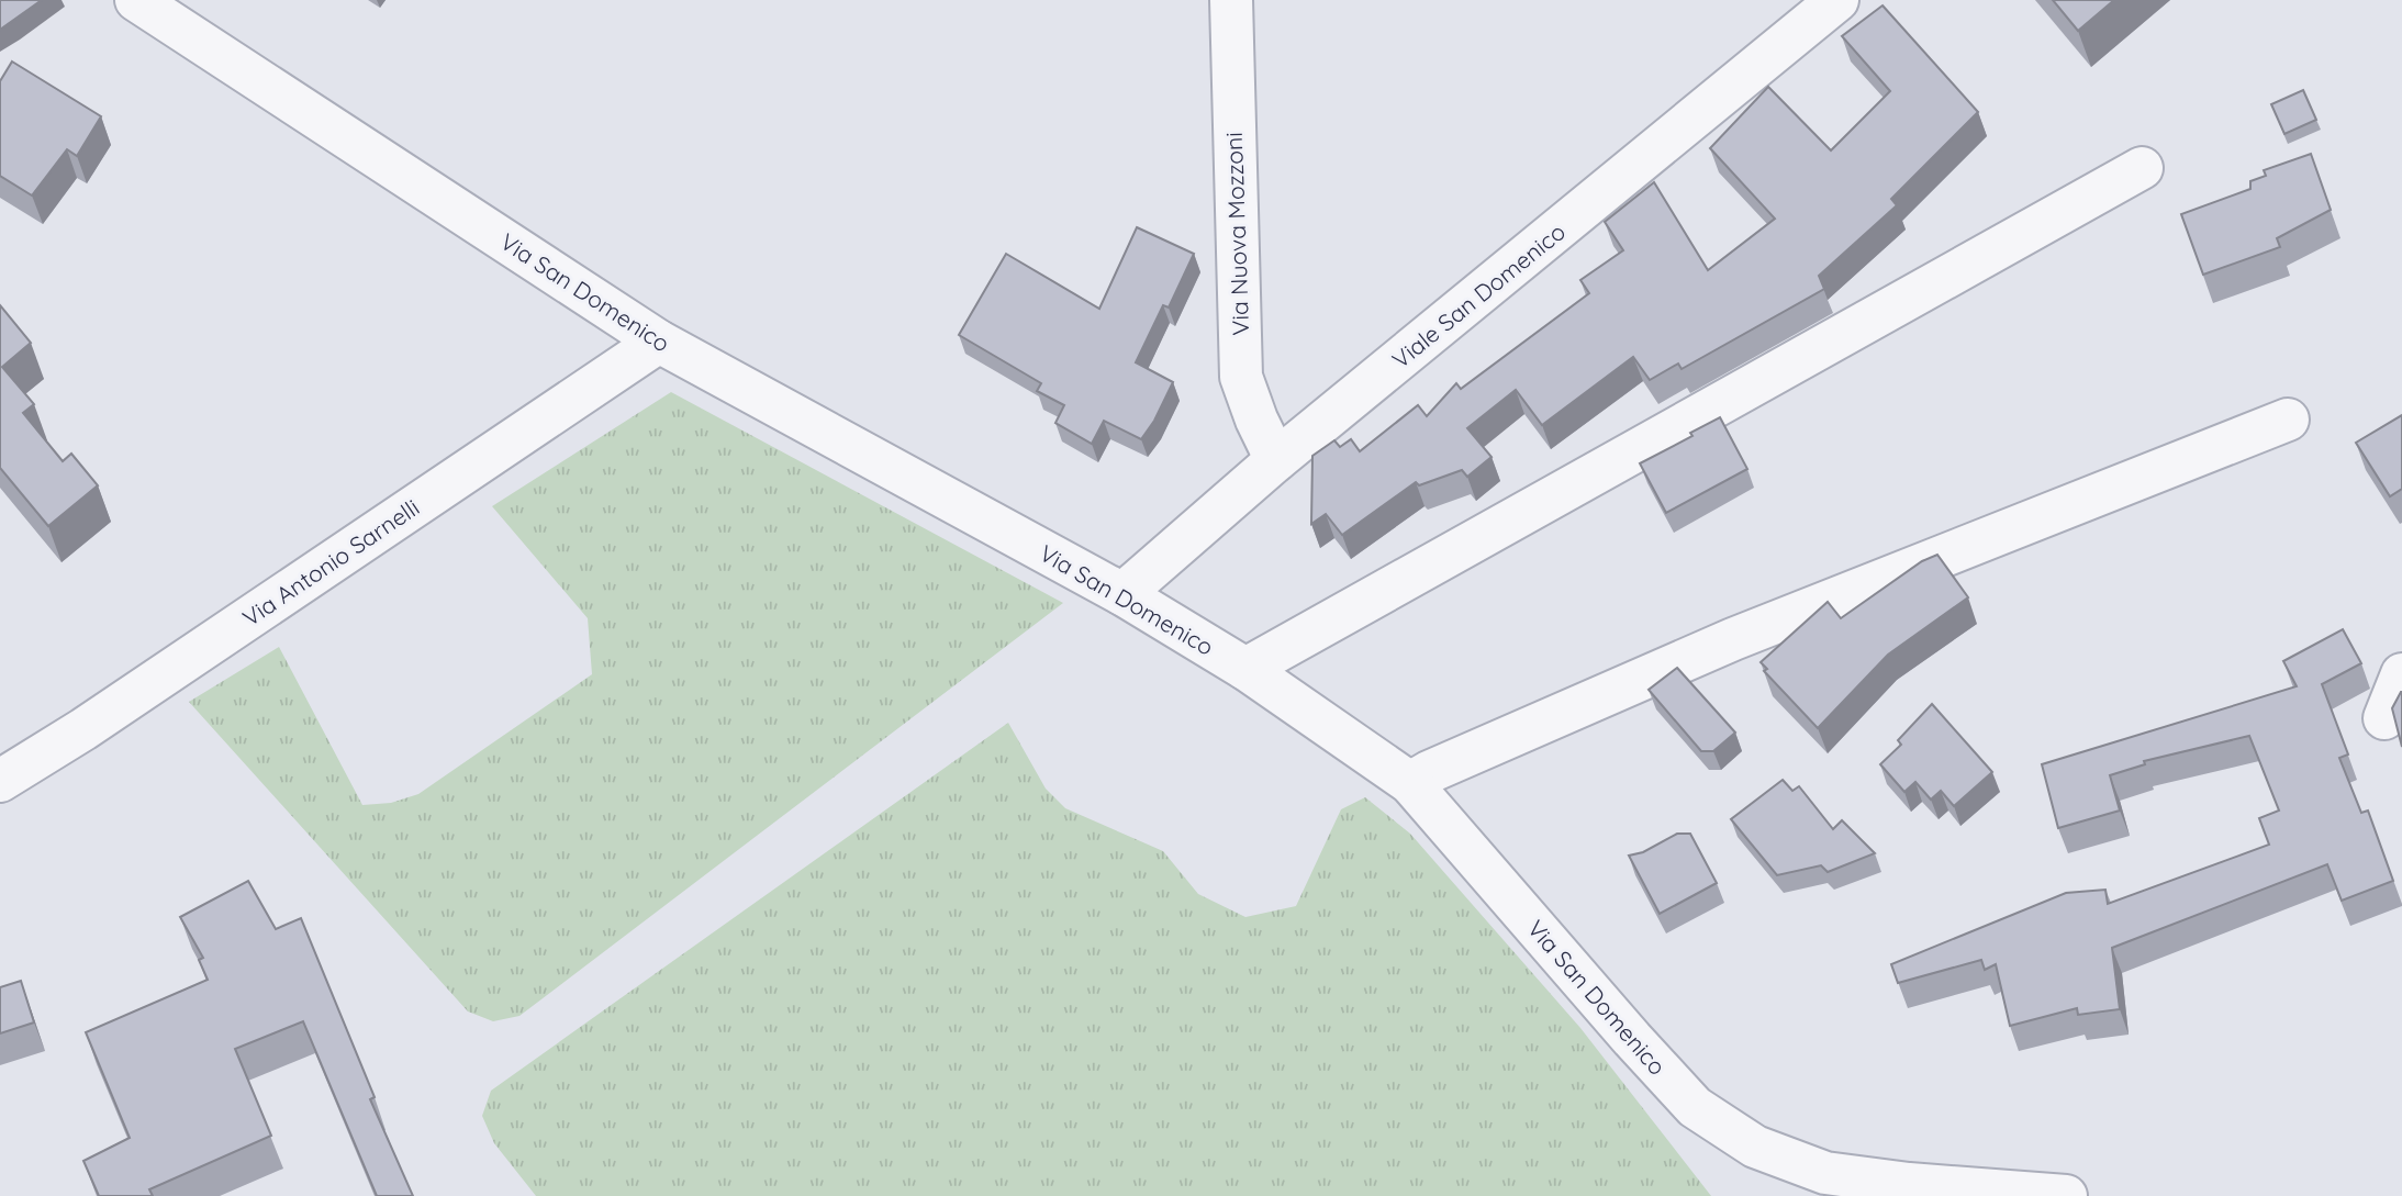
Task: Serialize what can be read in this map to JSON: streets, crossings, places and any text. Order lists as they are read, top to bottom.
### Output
{
  "streets": {
    "street": [
      "Via Nuova Mozzoni",
      "Via San Domenico",
      "Viale San Domenico",
      "Via Antonio Sarnelli"
    ]
  },
  "crossings": [
    ["Via Nuova Mozzoni", "Viale San Domenico"],
    ["Via San Domenico", "Viale San Domenico"],
    ["Via San Domenico", "Via Antonio Sarnelli"]
  ]
}
